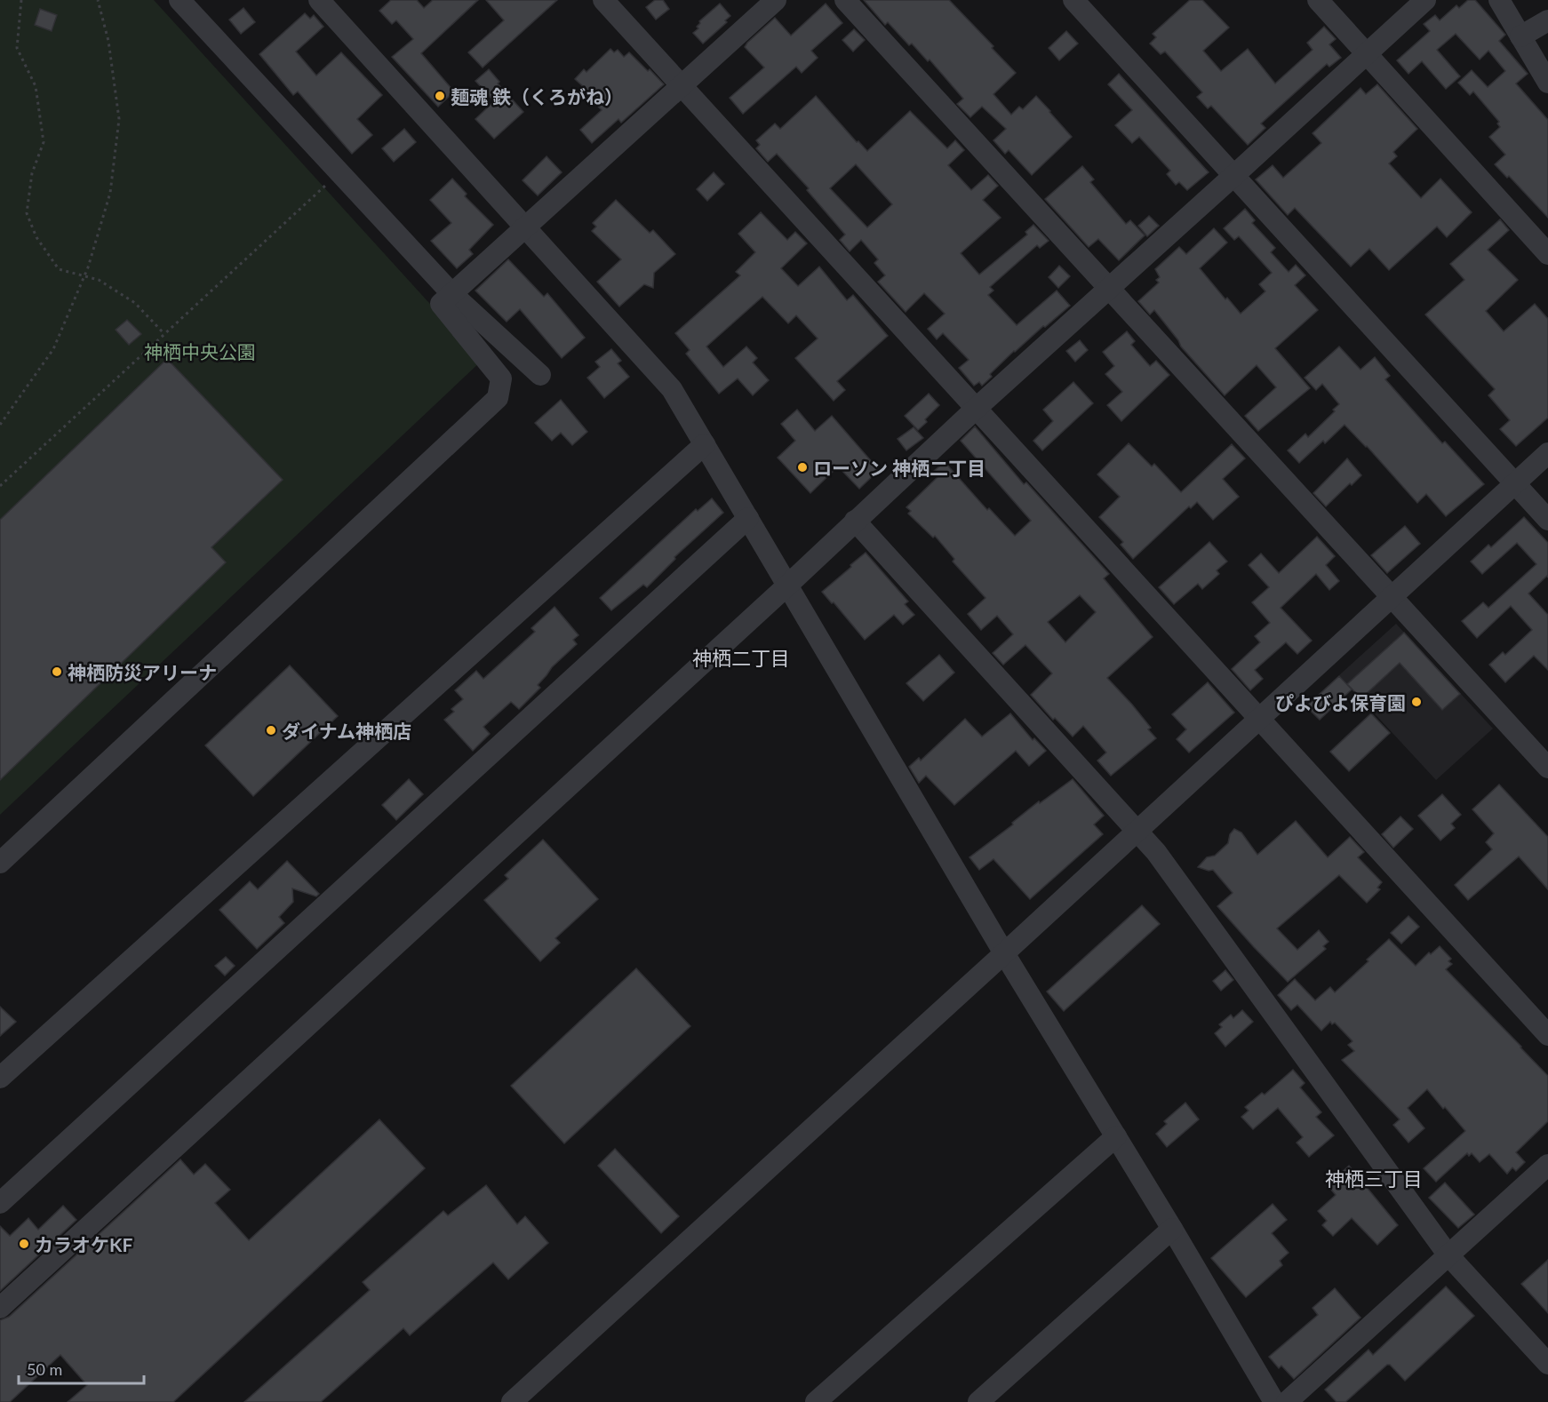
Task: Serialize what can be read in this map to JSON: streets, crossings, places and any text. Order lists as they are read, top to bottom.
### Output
{
  "districts": ["神栖二丁目", "神栖三丁目"],
  "parks": ["神栖中央公園"],
  "places": [
    "麺魂 鉄（くろがね）",
    "ローソン 神栖二丁目",
    "神栖防災アリーナ",
    "ぴよびよ保育園",
    "ダイナム神栖店",
    "カラオケKF"
  ],
  "scale_bar": "50 m"
}
